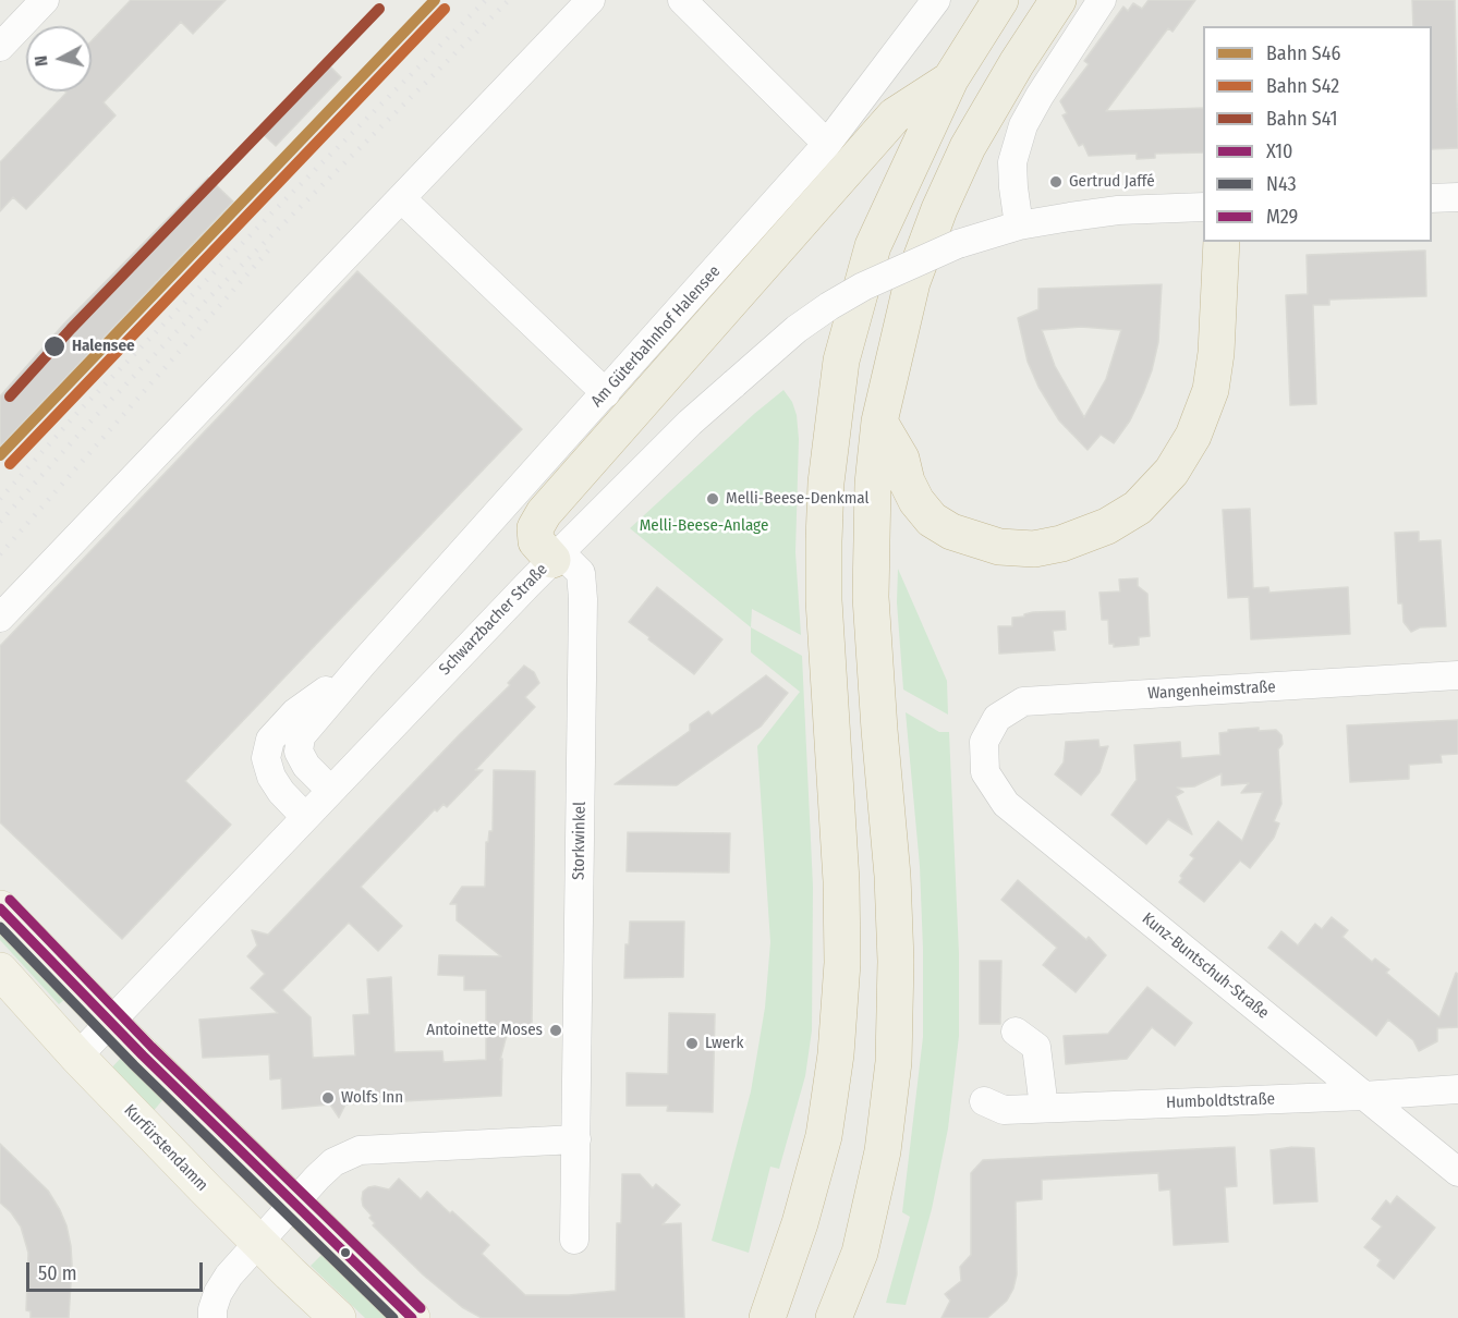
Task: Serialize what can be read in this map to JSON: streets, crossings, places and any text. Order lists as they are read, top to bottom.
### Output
{
  "streets": {
    "main road": ["Kurfürstendamm"],
    "street": [
      "Am Güterbahnhof Halensee",
      "Schwarzbacher Straße",
      "Wangenheimstraße",
      "Storkwinkel",
      "Kunz-Buntschuh-Straße",
      "Humboldtstraße"
    ]
  },
  "crossings": [
    ["Am Güterbahnhof Halensee", "Schwarzbacher Straße"],
    ["Schwarzbacher Straße", "Storkwinkel"],
    ["Schwarzbacher Straße", "Kurfürstendamm"],
    ["Wangenheimstraße", "Kunz-Buntschuh-Straße"],
    ["Kunz-Buntschuh-Straße", "Humboldtstraße"]
  ],
  "parks": ["Melli-Beese-Anlage"],
  "places": [
    "Gertrud Jaffé",
    "Halensee",
    "Melli-Beese-Denkmal",
    "Antoinette Moses",
    "Lwerk",
    "Wolfs Inn"
  ],
  "lines": [
    "rail line S46",
    "rail line S42",
    "rail line S41",
    "transit line M29",
    "transit line X10",
    "transit line N43"
  ],
  "legend": [
    "Bahn S46",
    "Bahn S42",
    "Bahn S41",
    "X10",
    "N43",
    "M29"
  ],
  "scale_bar": "50 m",
  "north": "left"
}
